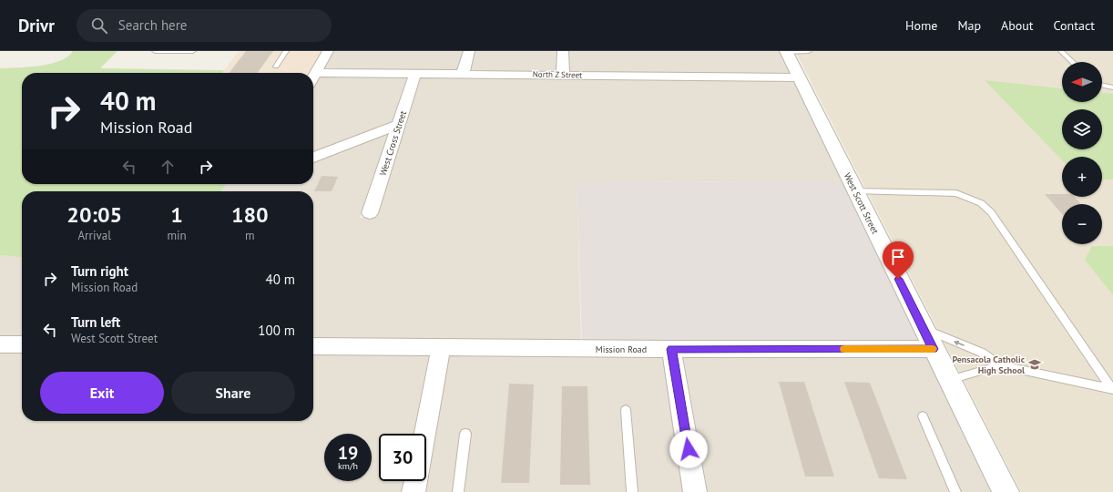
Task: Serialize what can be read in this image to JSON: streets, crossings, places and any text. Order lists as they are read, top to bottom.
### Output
{
  "streets": {
    "street": [
      "North Z Street",
      "West Cross Street",
      "West Scott Street",
      "Mission Road"
    ]
  },
  "crossings": [
    ["North Z Street", "West Cross Street"],
    ["North Z Street", "West Scott Street"],
    ["West Scott Street", "Mission Road"]
  ],
  "places": {
    "school or university": ["Pensacola Catholic High School"]
  },
  "north": "left",
  "page": {
    "header": "Drivr",
    "search": "Search here",
    "nav": [
      "Home",
      "Map",
      "About",
      "Contact"
    ],
    "map_buttons": ["+", "−"],
    "turn": ["40 m", "Mission Road"],
    "eta": [
      "20:05",
      "Arrival",
      "1",
      "min",
      "180",
      "m"
    ],
    "list": [
      {
        "name": "Turn right",
        "note": "Mission Road",
        "value": "40 m"
      },
      {
        "name": "Turn left",
        "note": "West Scott Street",
        "value": "100 m"
      }
    ],
    "buttons": ["Exit", "Share"],
    "speed": "19 km/h",
    "limit": "30"
  }
}
